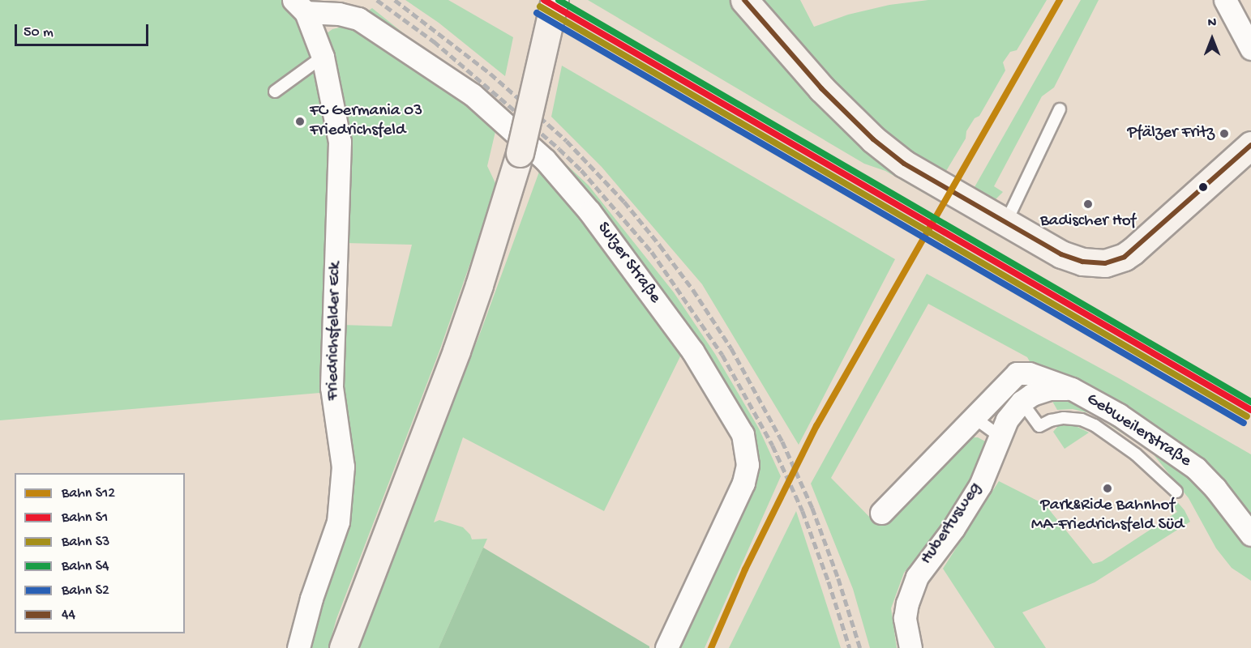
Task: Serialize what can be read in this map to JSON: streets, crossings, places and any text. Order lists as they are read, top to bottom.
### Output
{
  "streets": {
    "street": [
      "Sulzer Straße",
      "Friedrichsfelder Eck",
      "Gebweilerstraße",
      "Hubertusweg"
    ]
  },
  "crossings": [
    ["Sulzer Straße", "Friedrichsfelder Eck"],
    ["Gebweilerstraße", "Hubertusweg"]
  ],
  "places": [
    "FC Germania 03 Friedrichsfeld",
    "Pfälzer Fritz",
    "Badischer Hof",
    "Park&Ride Bahnhof MA-Friedrichsfeld Süd"
  ],
  "lines": [
    "rail line S12",
    "rail line S1",
    "rail line S4",
    "transit line 44",
    "rail line S3",
    "rail line S2"
  ],
  "legend": [
    "Bahn S12",
    "Bahn S1",
    "Bahn S3",
    "Bahn S4",
    "Bahn S2",
    "44"
  ],
  "scale_bar": "50 m",
  "north": "top"
}
